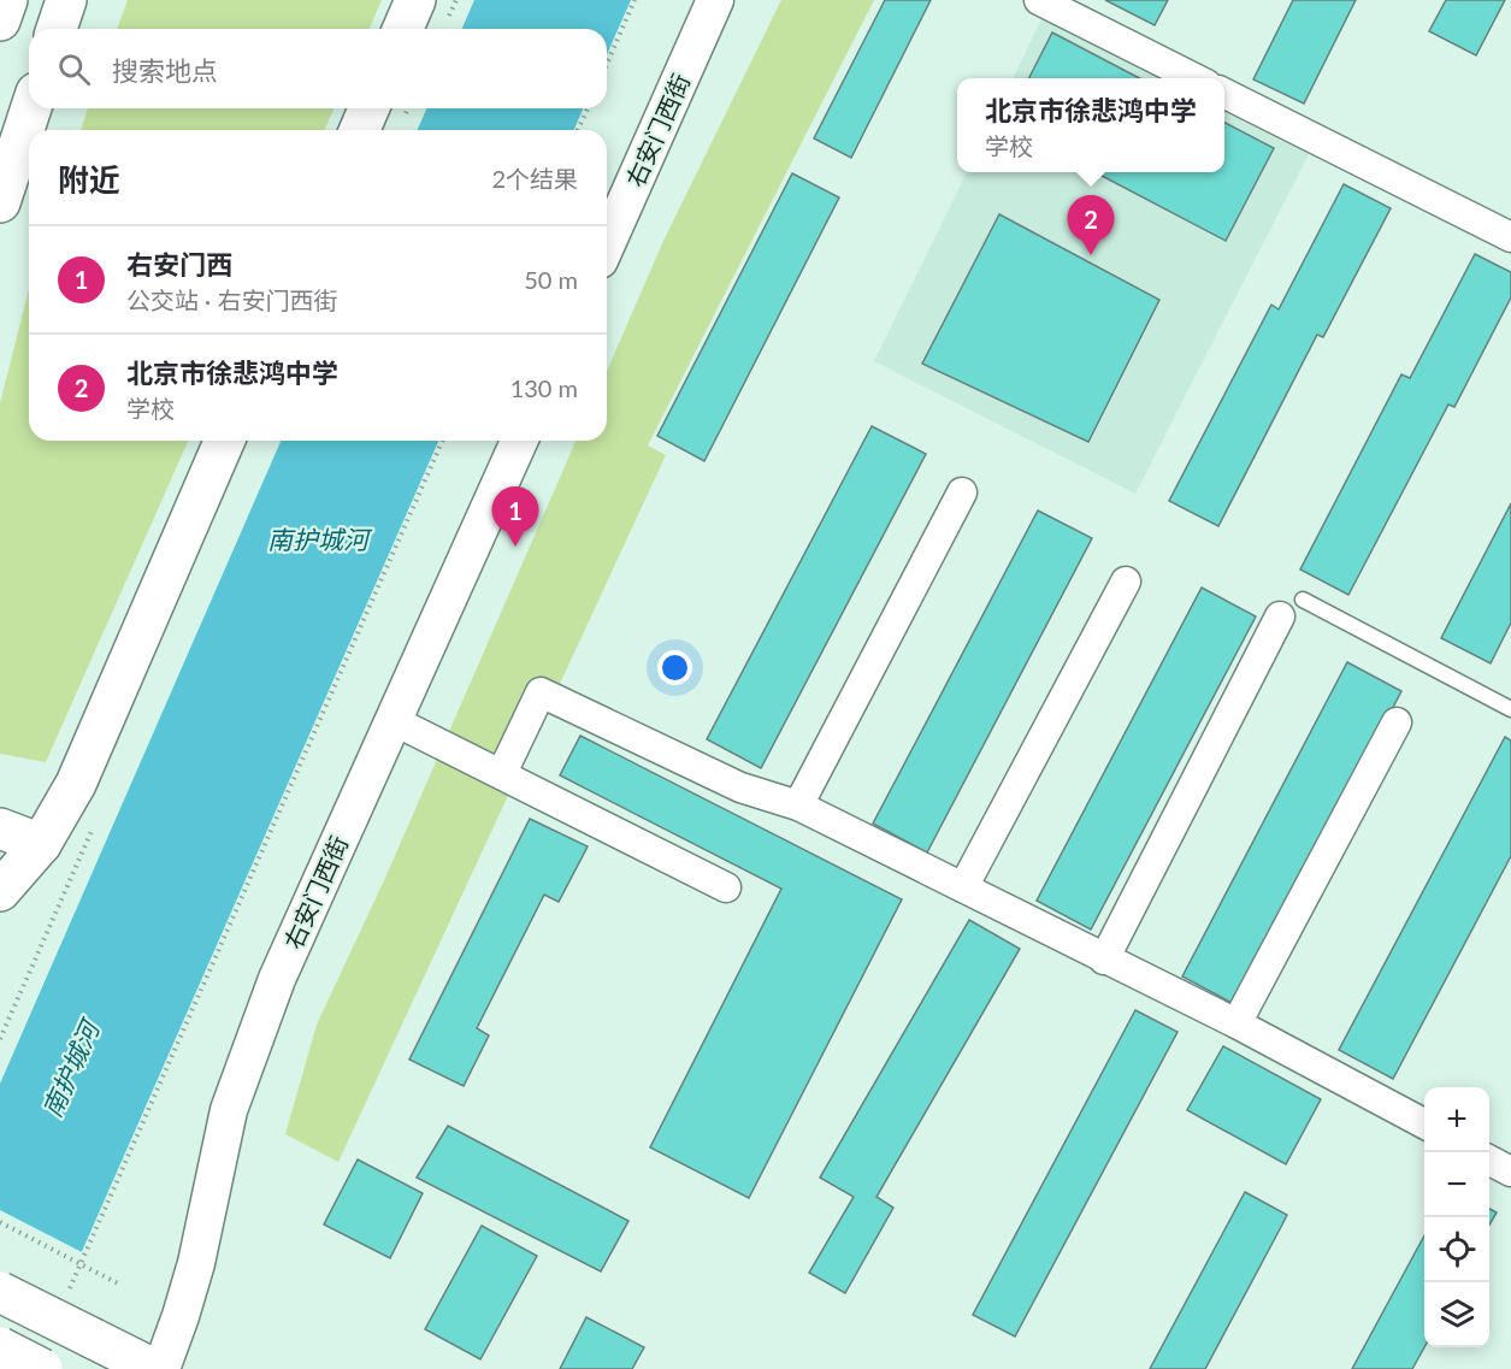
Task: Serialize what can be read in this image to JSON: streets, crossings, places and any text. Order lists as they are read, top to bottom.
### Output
{
  "streets": {
    "street": ["右安门西街"]
  },
  "water": ["南护城河"],
  "page": {
    "search": "搜索地点",
    "popup": ["北京市徐悲鸿中学", "学校"],
    "heading": ["附近", "2个结果"],
    "pins": ["2", "1"],
    "list": [
      {
        "mark": "1",
        "name": "右安门西",
        "note": "公交站 · 右安门西街",
        "value": "50 m"
      },
      {
        "mark": "2",
        "name": "北京市徐悲鸿中学",
        "note": "学校",
        "value": "130 m"
      }
    ],
    "map_buttons": ["+", "−"]
  }
}
